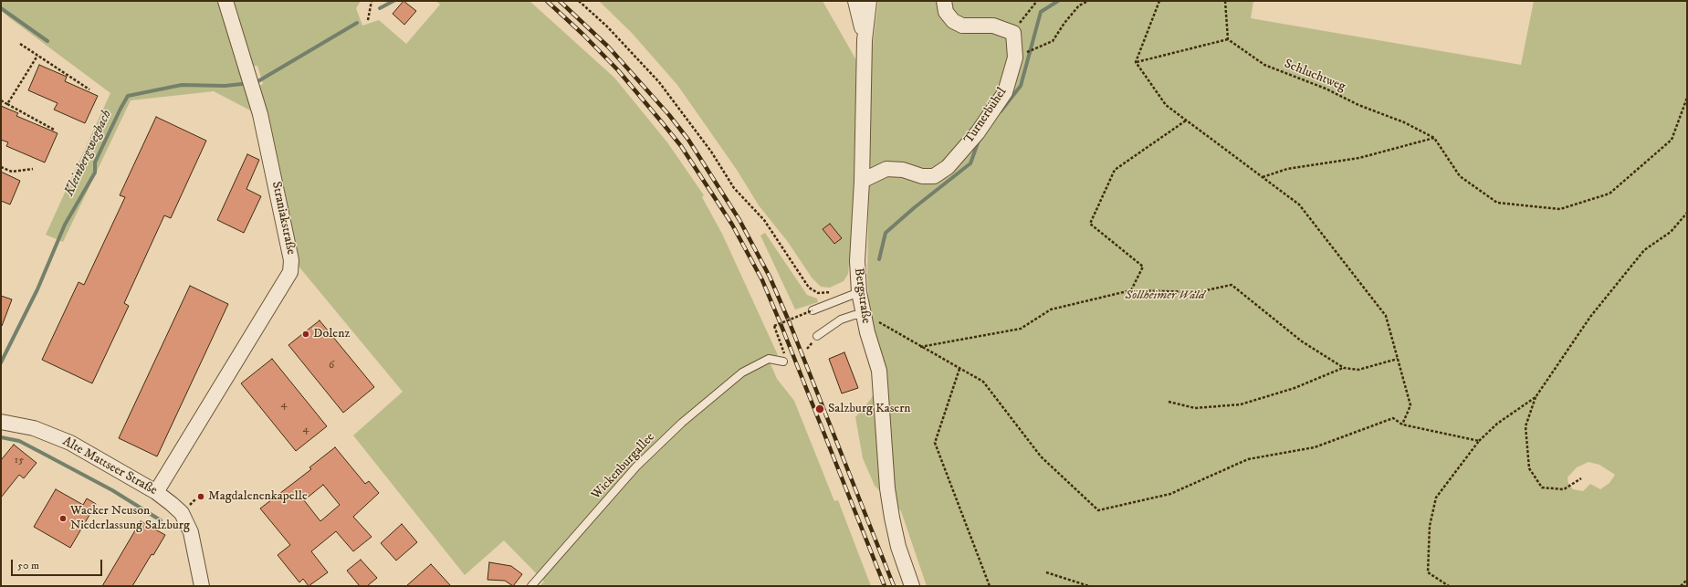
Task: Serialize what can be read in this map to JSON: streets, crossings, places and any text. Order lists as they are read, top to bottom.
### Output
{
  "streets": {
    "street": [
      "Turnerbühel",
      "Straniakstraße",
      "Bergstraße",
      "Alte Mattseer Straße"
    ],
    "lane": ["Wickenburgallee"],
    "path": ["Schluchtweg"]
  },
  "crossings": [
    ["Turnerbühel", "Bergstraße"],
    ["Straniakstraße", "Alte Mattseer Straße"]
  ],
  "water": ["Kleinbergwegbach"],
  "parks": ["Söllheimer Wald"],
  "places": [
    "Dolenz",
    "Salzburg Kasern",
    "Magdalenenkapelle",
    "Wacker Neuson Niederlassung Salzburg"
  ],
  "house_numbers": [
    "6",
    "4",
    "4",
    "15"
  ],
  "scale_bar": "50 m"
}
